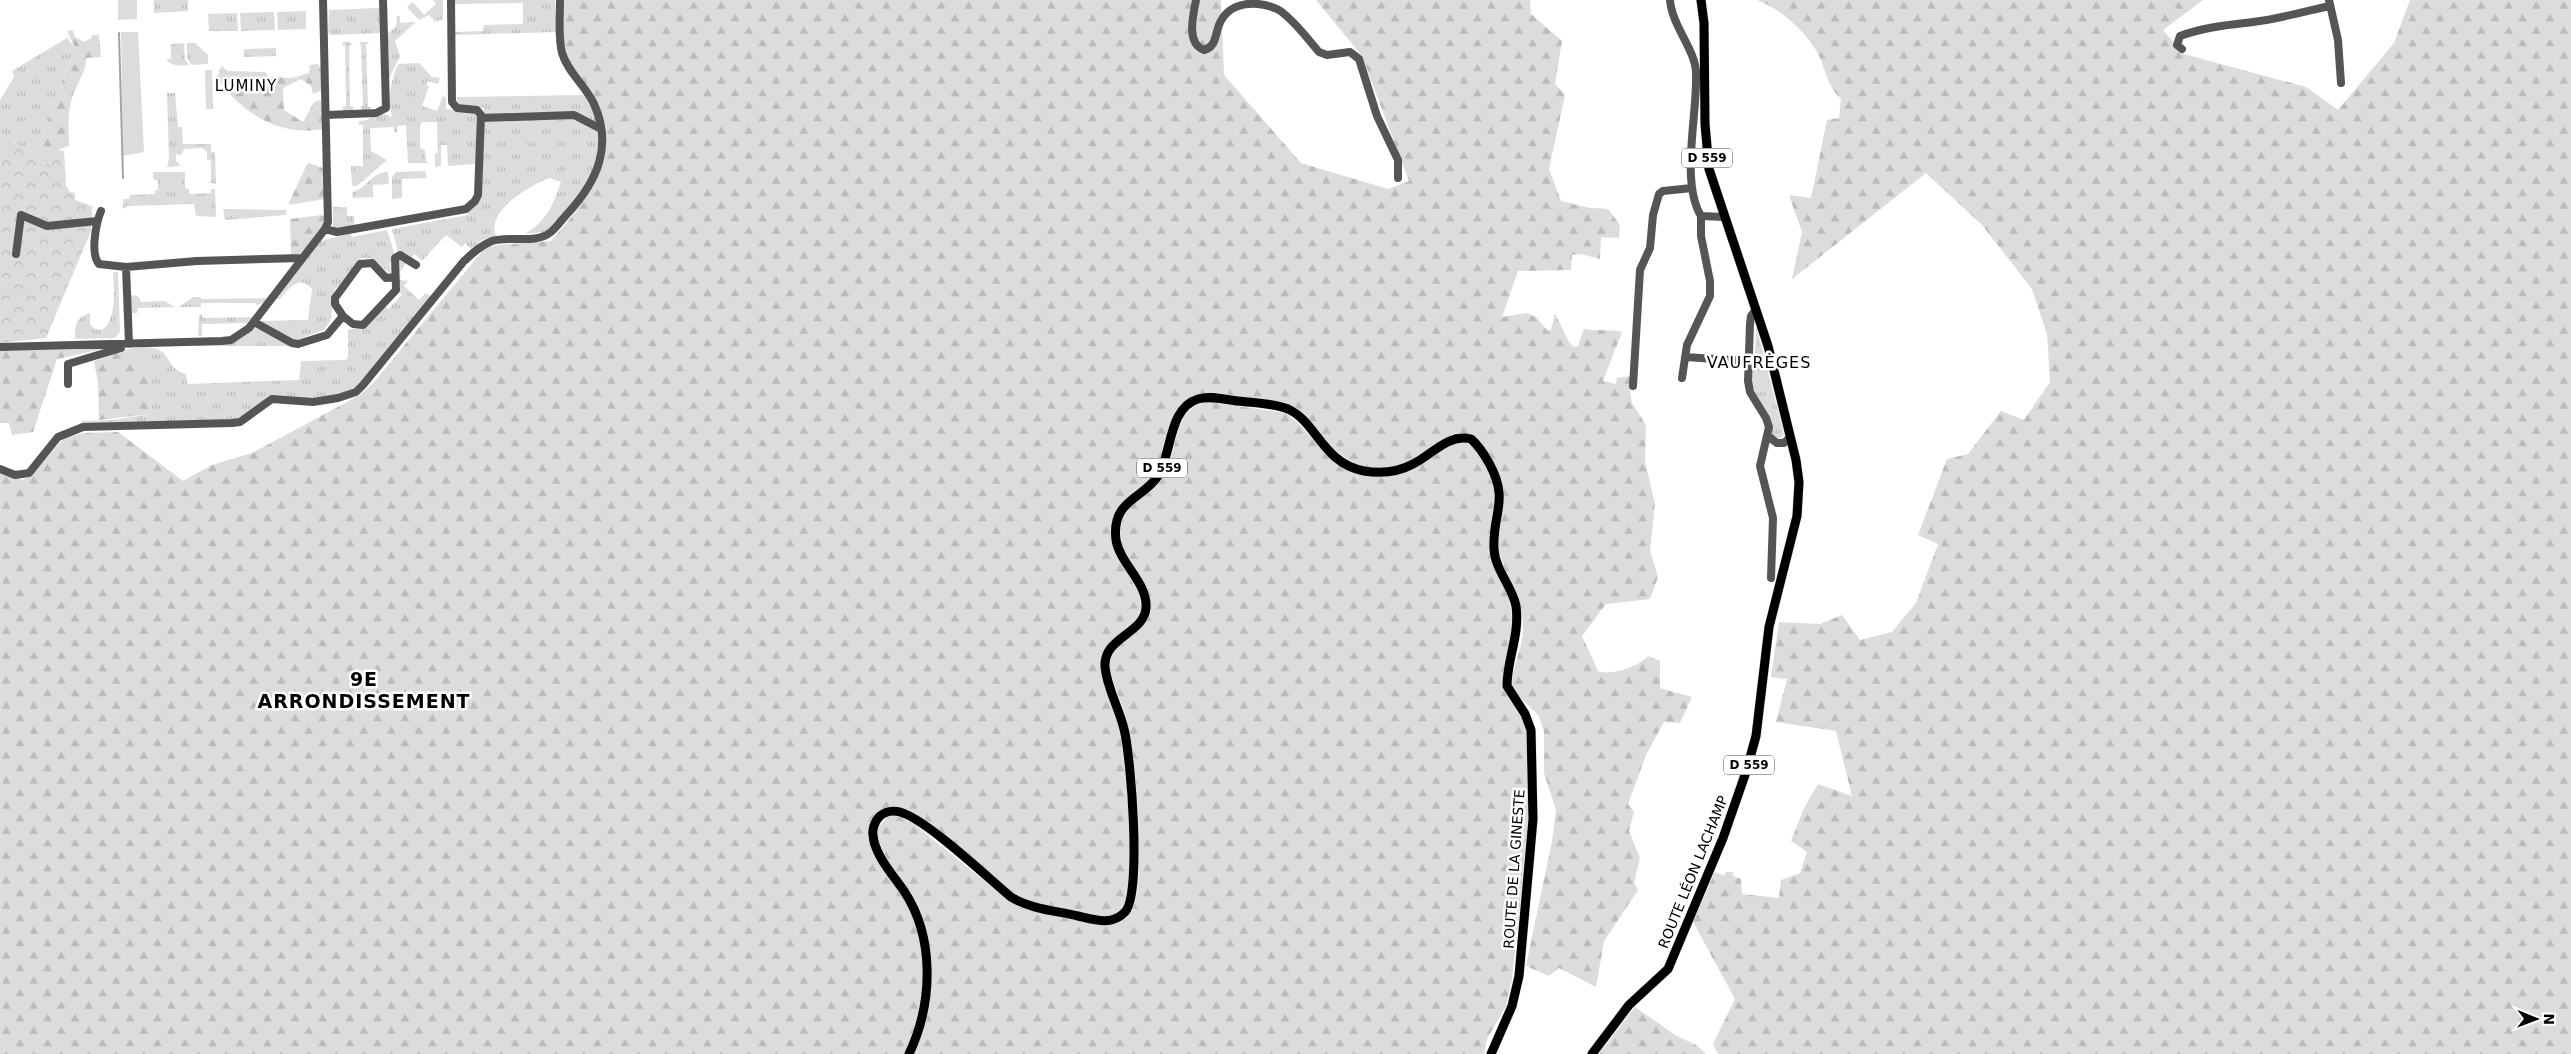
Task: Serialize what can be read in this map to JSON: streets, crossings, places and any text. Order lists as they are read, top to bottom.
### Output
{
  "streets": {
    "main road": ["D 559", "ROUTE DE LA GINESTE", "ROUTE LÉON LACHAMP"]
  },
  "districts": ["LUMINY", "VAUFRÈGES", "9E ARRONDISSEMENT"],
  "north": "right"
}
